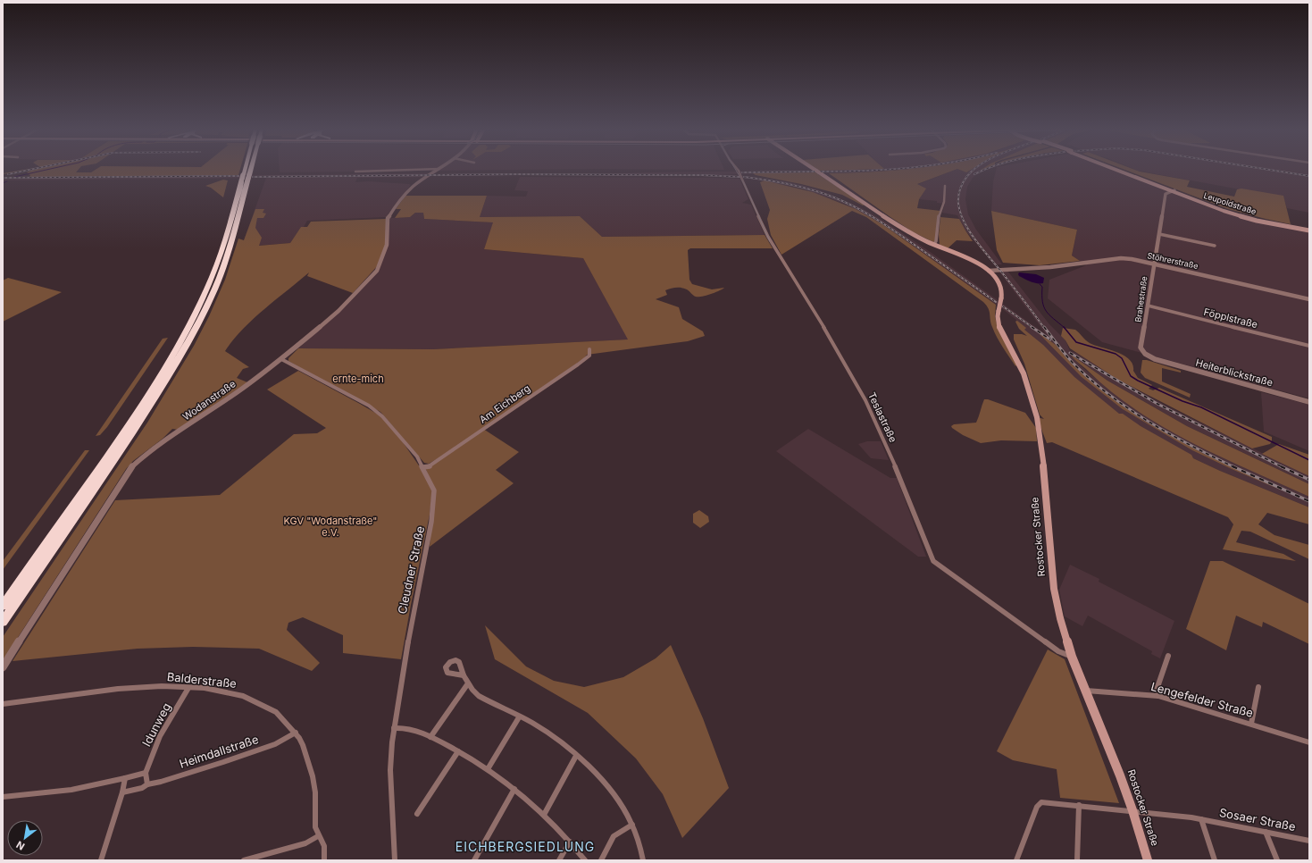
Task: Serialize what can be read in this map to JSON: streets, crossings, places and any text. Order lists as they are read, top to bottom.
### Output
{
  "streets": {
    "main road": ["Leupoldstraße", "Rostocker Straße"],
    "street": [
      "Stöhrerstraße",
      "Brahestraße",
      "Föpplstraße",
      "Heiterblickstraße",
      "Wodanstraße",
      "Am Eichberg",
      "Teslastraße",
      "Cleudner Straße",
      "Balderstraße",
      "Lengefelder Straße",
      "Idunweg",
      "Heimdallstraße",
      "Sosaer Straße"
    ]
  },
  "crossings": [
    ["Stöhrerstraße", "Brahestraße"],
    ["Stöhrerstraße", "Rostocker Straße"],
    ["Brahestraße", "Föpplstraße"],
    ["Brahestraße", "Heiterblickstraße"],
    ["Wodanstraße", "Cleudner Straße"],
    ["Am Eichberg", "Cleudner Straße"],
    ["Teslastraße", "Rostocker Straße"],
    ["Rostocker Straße", "Lengefelder Straße"],
    ["Rostocker Straße", "Sosaer Straße"],
    ["Balderstraße", "Idunweg"],
    ["Balderstraße", "Heimdallstraße"]
  ],
  "districts": ["EICHBERGSIEDLUNG"],
  "parks": ["ernte-mich", "KGV \"Wodanstraße\" e.V."],
  "north": "bottom left"
}
